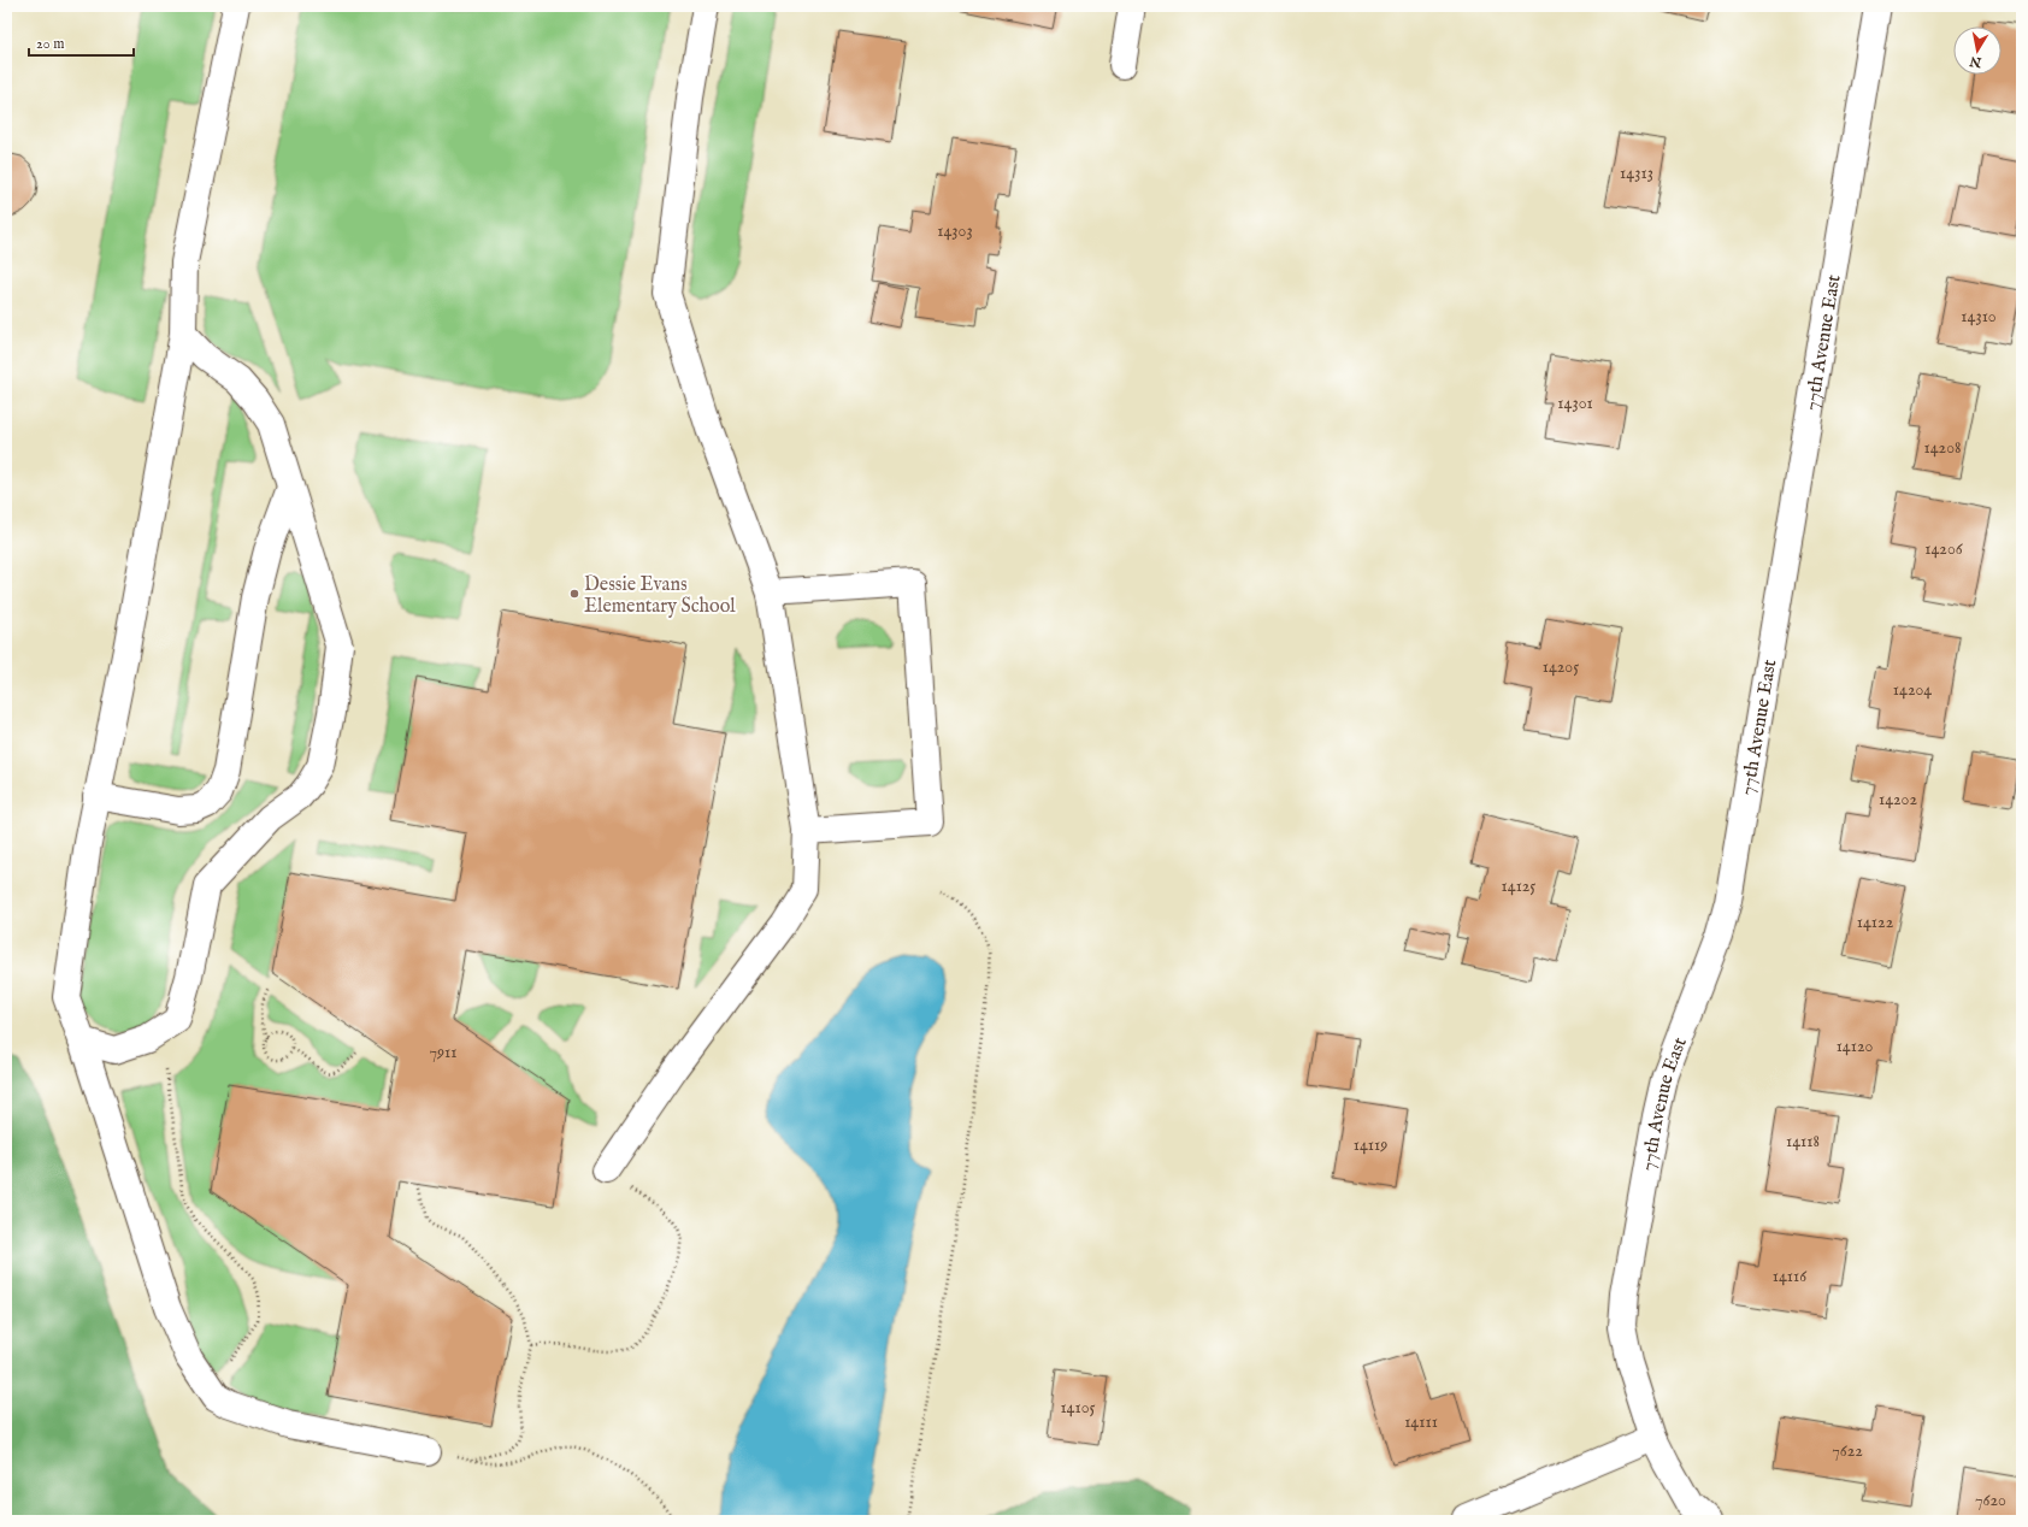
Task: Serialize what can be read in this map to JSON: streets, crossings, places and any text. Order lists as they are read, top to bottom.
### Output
{
  "streets": {
    "street": ["77th Avenue East"]
  },
  "places": ["Dessie Evans Elementary School"],
  "house_numbers": [
    "14313",
    "14303",
    "14310",
    "14301",
    "14208",
    "14206",
    "14205",
    "14204",
    "14202",
    "14125",
    "14122",
    "14120",
    "7911",
    "14118",
    "14119",
    "14116",
    "14105",
    "14111",
    "7622",
    "7620"
  ],
  "scale_bar": "20 m",
  "north": "bottom"
}
